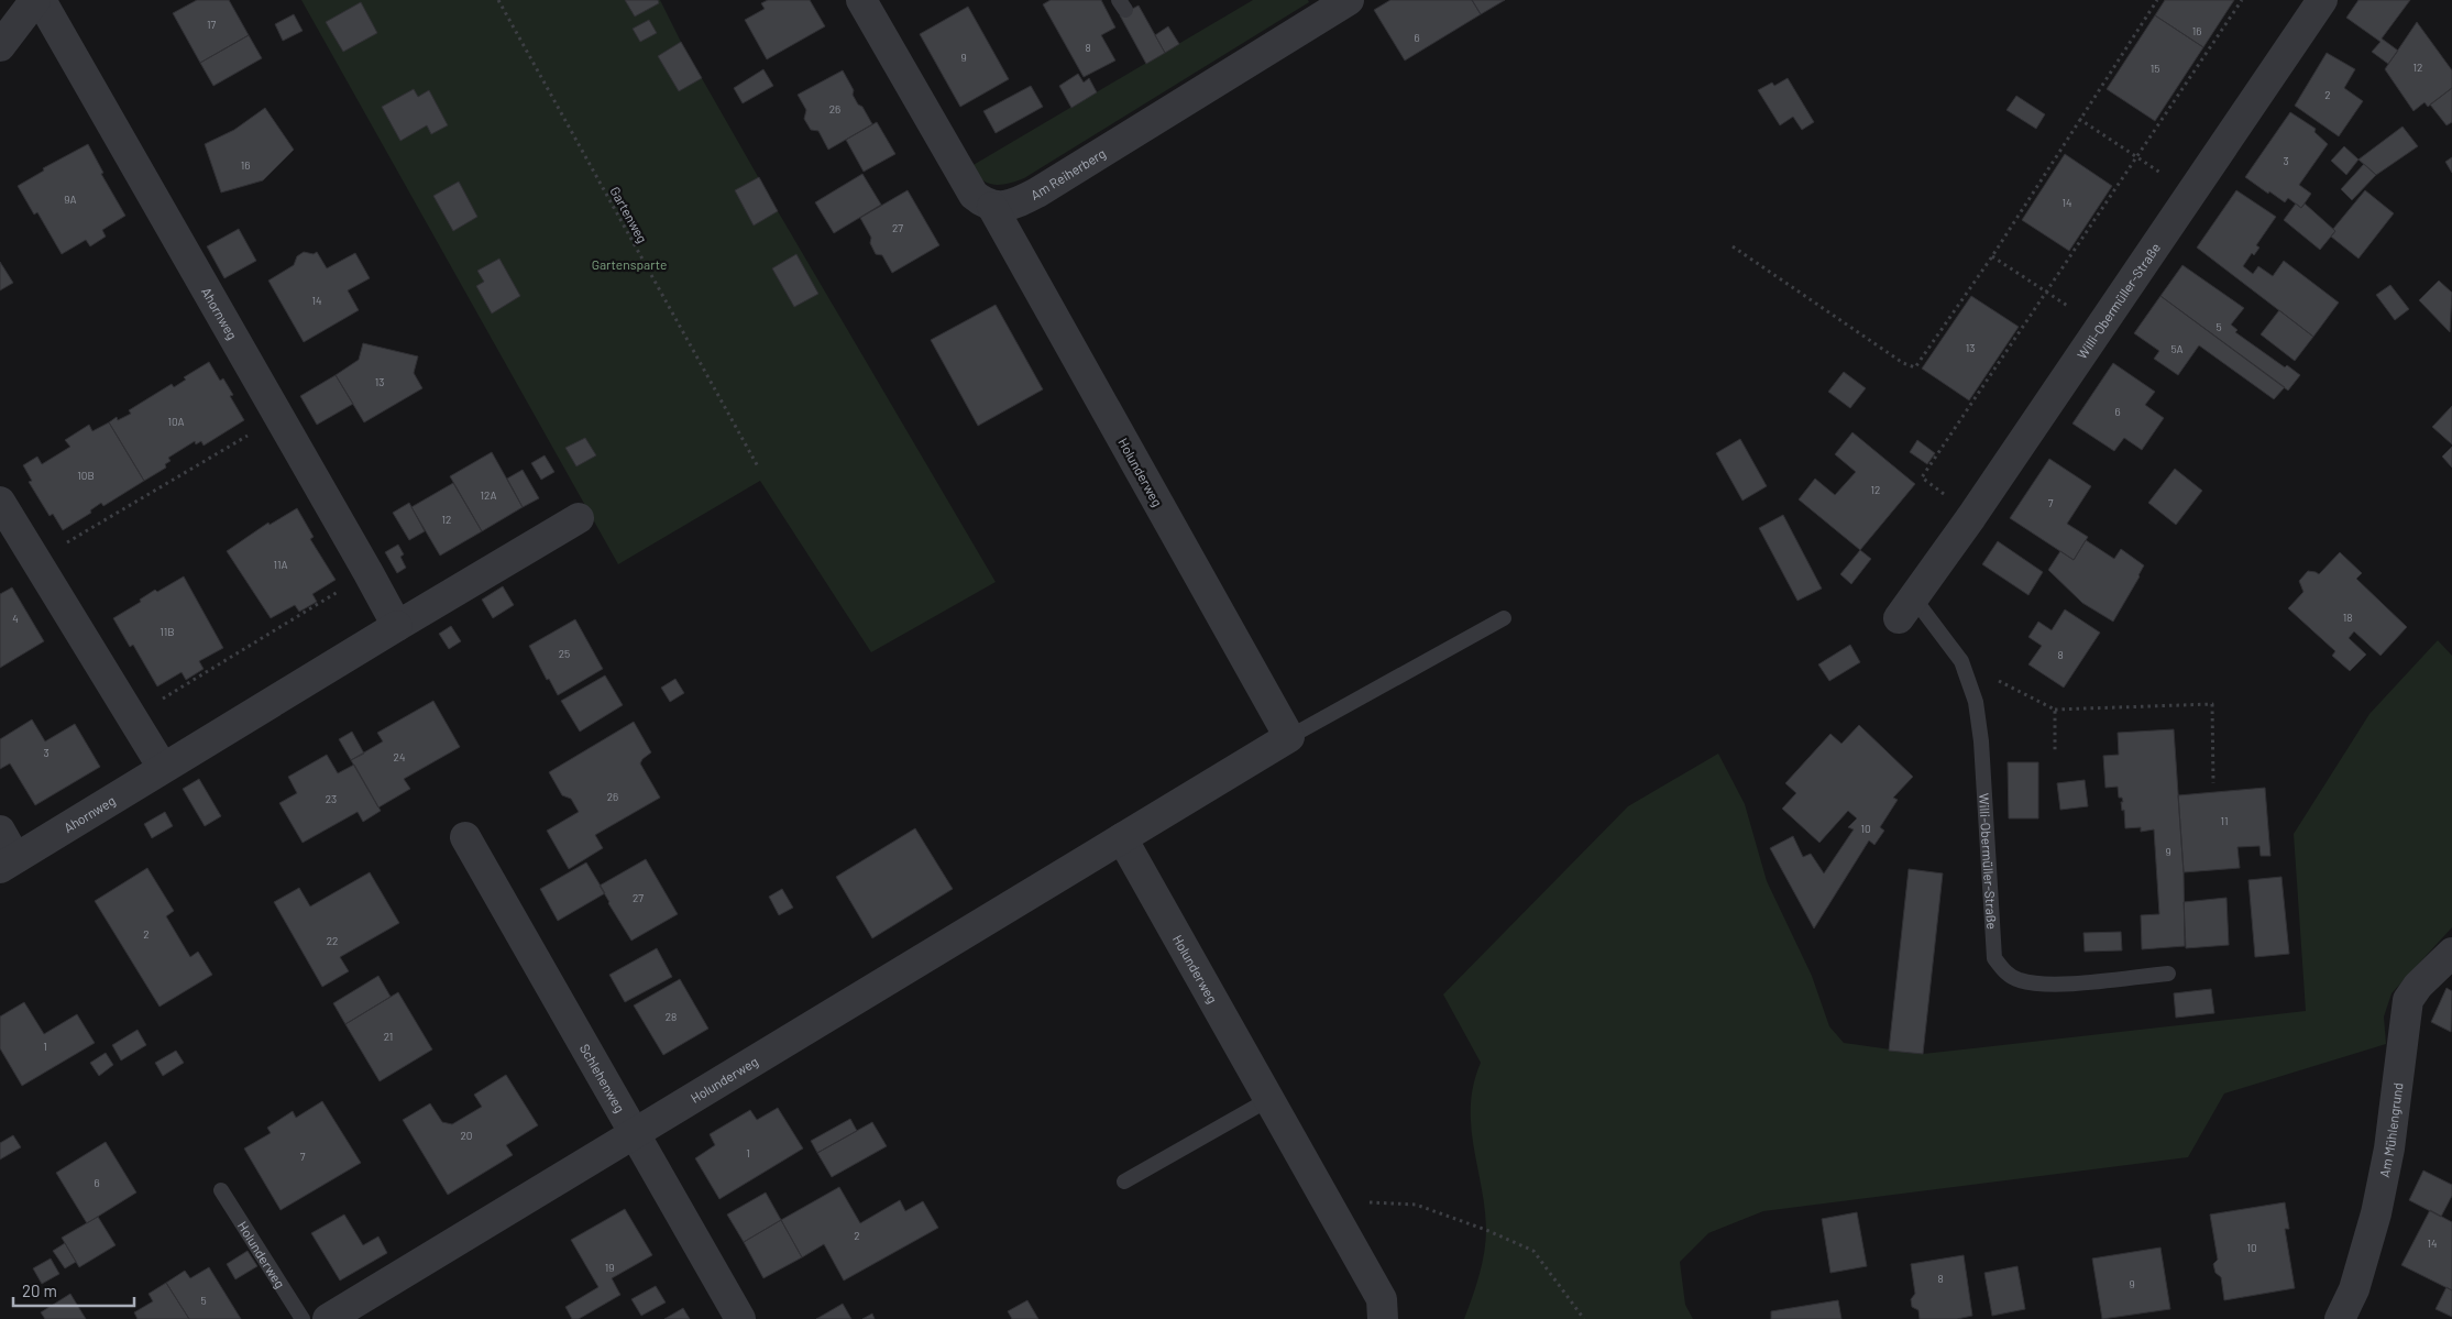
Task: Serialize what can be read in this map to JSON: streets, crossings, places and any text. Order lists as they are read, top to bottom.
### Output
{
  "streets": {
    "street": [
      "Am Reiherberg",
      "Willi-Obermüller-Straße",
      "Ahornweg",
      "Holunderweg",
      "Schlehenweg",
      "Am Mühlengrund"
    ],
    "path": ["Gartenweg"]
  },
  "crossings": [
    ["Am Reiherberg", "Holunderweg"],
    ["Holunderweg", "Schlehenweg"]
  ],
  "parks": ["Gartensparte"],
  "house_numbers": [
    "17",
    "16",
    "6",
    "8",
    "9",
    "12",
    "15",
    "2",
    "26",
    "3",
    "16",
    "9A",
    "14",
    "27",
    "14",
    "5",
    "13",
    "5A",
    "13",
    "6",
    "10A",
    "10B",
    "12",
    "12A",
    "7",
    "12",
    "11A",
    "18",
    "4",
    "11B",
    "25",
    "8",
    "3",
    "24",
    "26",
    "23",
    "11",
    "10",
    "9",
    "27",
    "2",
    "22",
    "28",
    "21",
    "1",
    "20",
    "1",
    "7",
    "6",
    "2",
    "14",
    "10",
    "19",
    "8",
    "9",
    "5"
  ],
  "scale_bar": "20 m"
}
